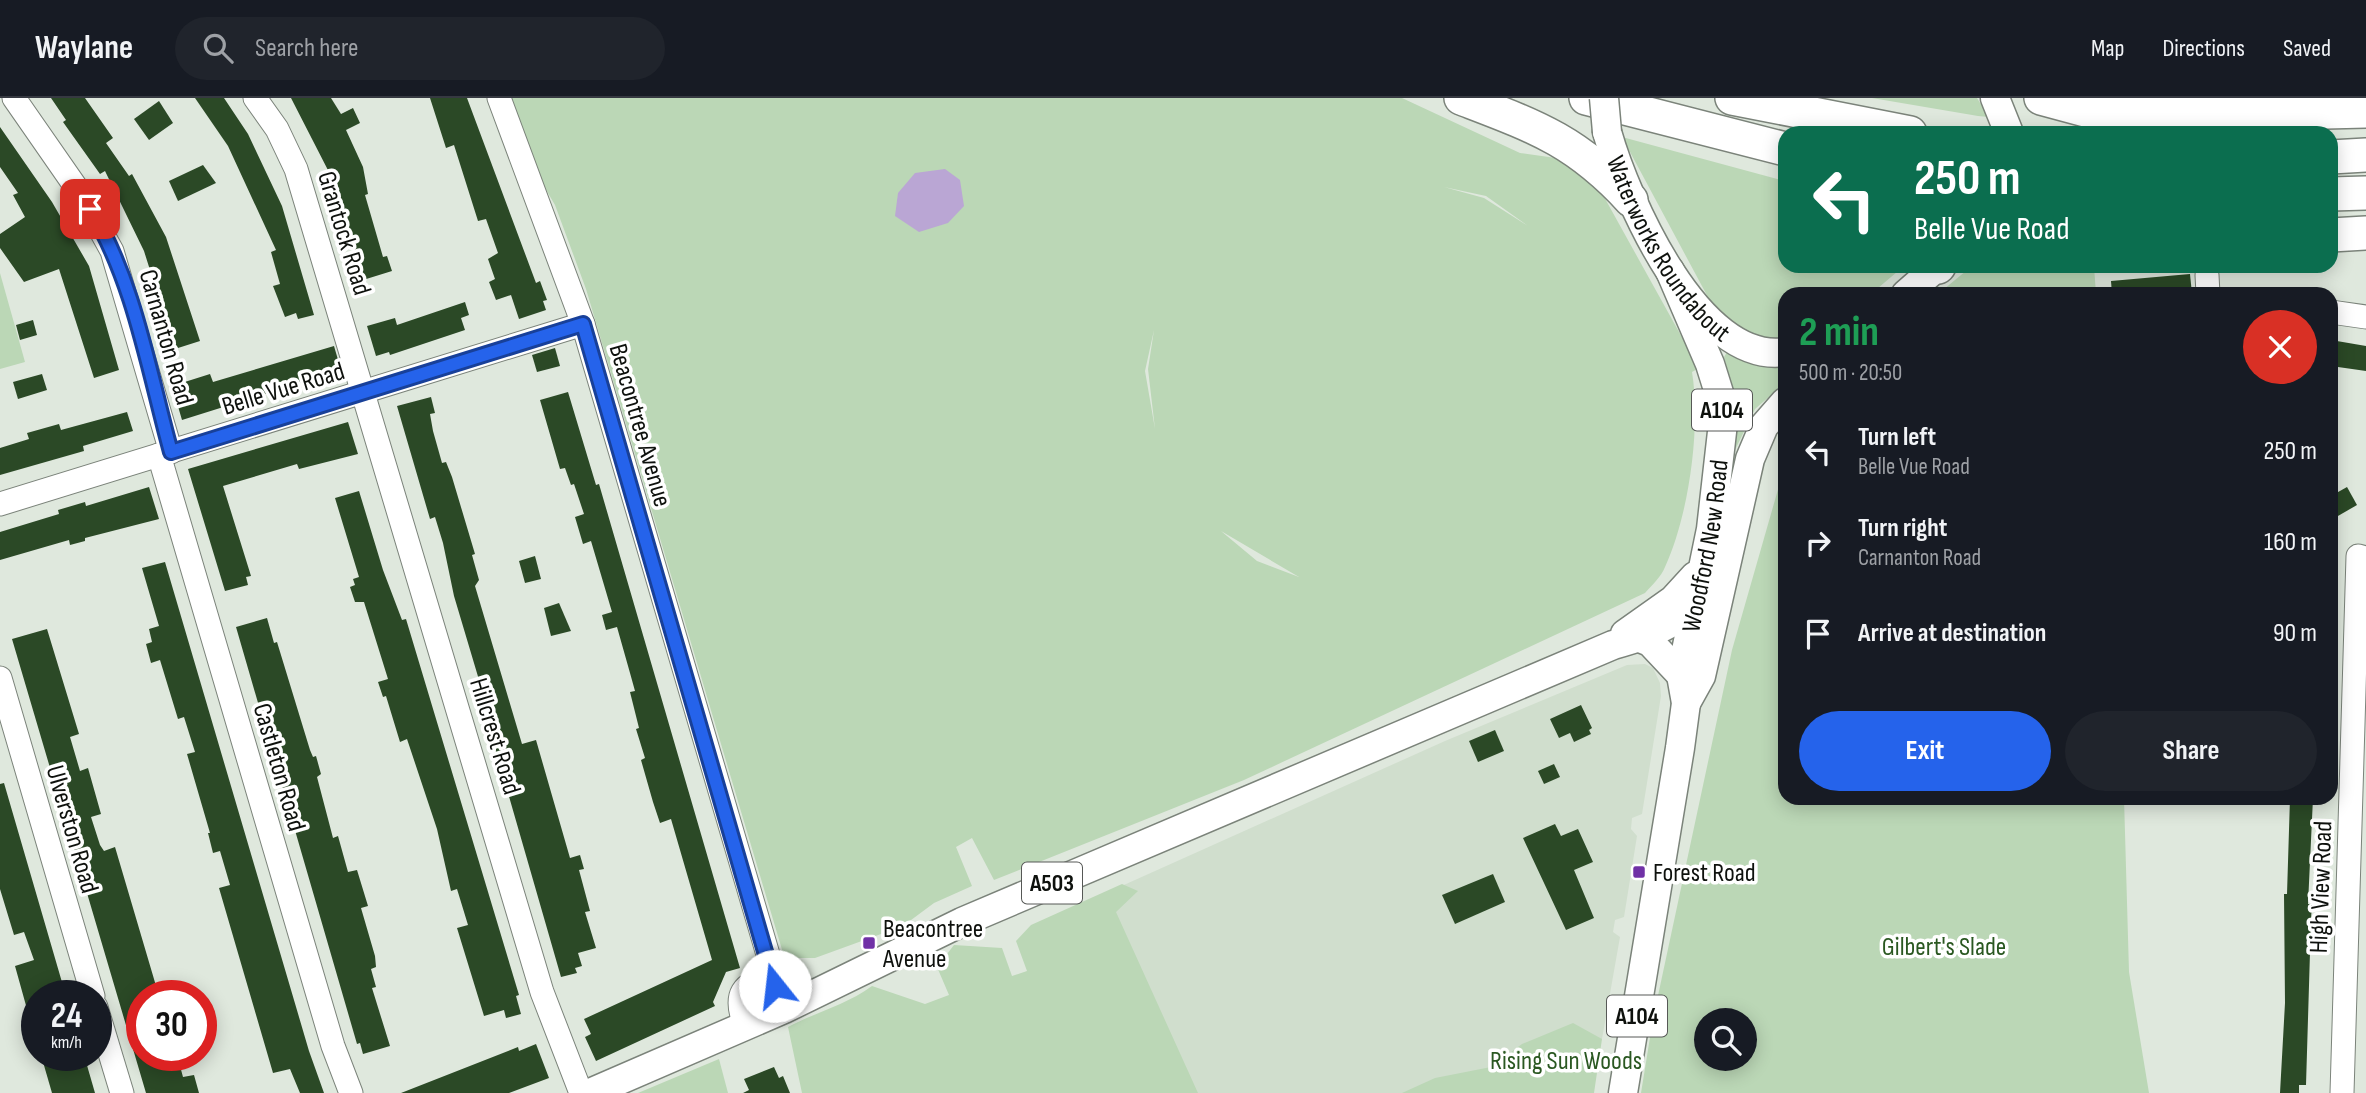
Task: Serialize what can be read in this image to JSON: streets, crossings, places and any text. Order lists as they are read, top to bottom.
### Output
{
  "streets": {
    "main road": [
      "Waterworks Roundabout",
      "A104",
      "Woodford New Road",
      "A503"
    ],
    "street": [
      "Grantock Road",
      "Carnanton Road",
      "Belle Vue Road",
      "Beacontree Avenue",
      "Hillcrest Road",
      "Castleton Road",
      "Ulverston Road",
      "High View Road"
    ]
  },
  "crossings": [
    ["Grantock Road", "Belle Vue Road"],
    ["Grantock Road", "Hillcrest Road"],
    ["Waterworks Roundabout", "Woodford New Road"],
    ["Carnanton Road", "Belle Vue Road"],
    ["Carnanton Road", "Castleton Road"],
    ["Belle Vue Road", "Beacontree Avenue"],
    ["Belle Vue Road", "Hillcrest Road"],
    ["Belle Vue Road", "Castleton Road"],
    ["Beacontree Avenue", "A503"],
    ["Woodford New Road", "A503"]
  ],
  "parks": ["Gilbert's Slade", "Rising Sun Woods"],
  "places": {
    "transit": ["Forest Road", "Beacontree Avenue"]
  },
  "page": {
    "header": "Waylane",
    "search": "Search here",
    "nav": ["Map", "Directions", "Saved"],
    "turn": ["250 m", "Belle Vue Road"],
    "heading": ["2 min", "500 m · 20:50"],
    "list": [
      {
        "name": "Turn left",
        "note": "Belle Vue Road",
        "value": "250 m"
      },
      {
        "name": "Turn right",
        "note": "Carnanton Road",
        "value": "160 m"
      },
      {
        "name": "Arrive at destination",
        "value": "90 m"
      }
    ],
    "buttons": ["Exit", "Share"],
    "speed": "24 km/h",
    "limit": "30"
  }
}
